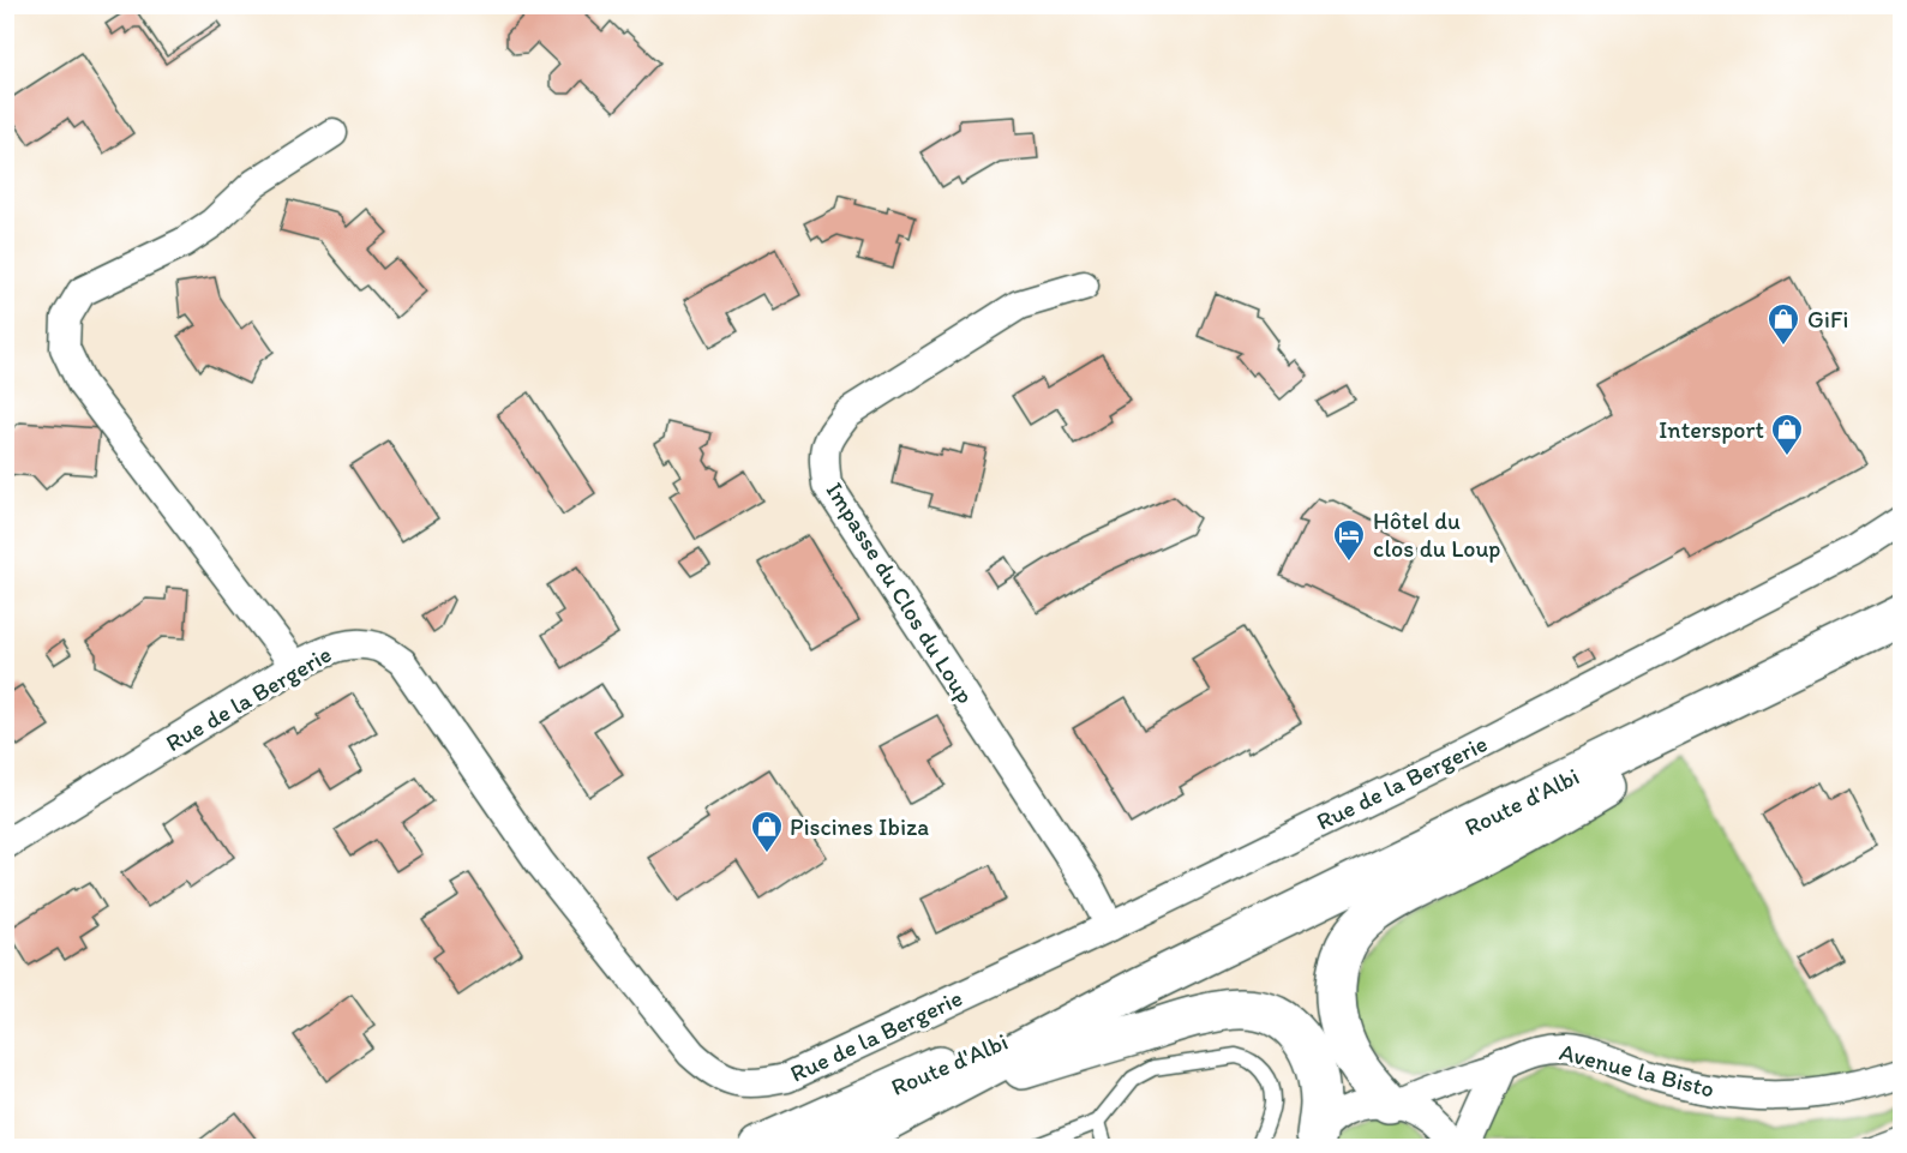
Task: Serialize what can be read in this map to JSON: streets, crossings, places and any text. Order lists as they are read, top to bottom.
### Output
{
  "streets": {
    "main road": ["Route d'Albi"],
    "street": ["Impasse du Clos du Loup", "Rue de la Bergerie", "Avenue la Bisto"]
  },
  "crossings": [
    ["Impasse du Clos du Loup", "Rue de la Bergerie"]
  ],
  "places": {
    "shop": ["GiFi", "Intersport", "Piscines Ibiza"],
    "hotel": ["Hôtel du clos du Loup"]
  }
}
